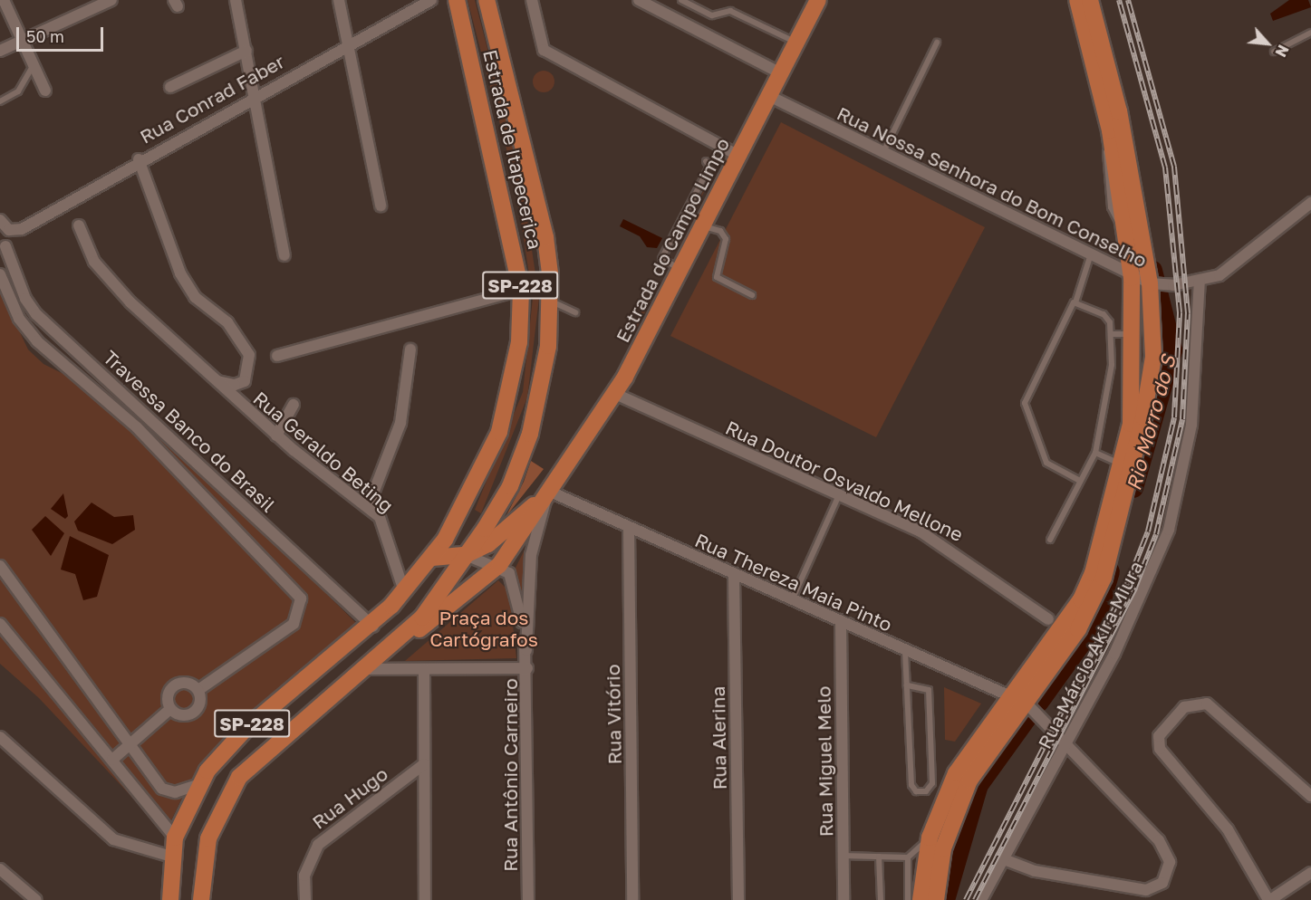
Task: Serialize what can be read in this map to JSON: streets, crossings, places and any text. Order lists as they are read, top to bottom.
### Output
{
  "streets": {
    "main road": ["Estrada de Itapecerica", "Estrada do Campo Limpo", "SP-228"],
    "street": [
      "Rua Conrad Faber",
      "Rua Nossa Senhora do Bom Conselho",
      "Travessa Banco do Brasil",
      "Rua Geraldo Beting",
      "Rua Doutor Osvaldo Mellone",
      "Rua Thereza Maia Pinto",
      "Rua Márcio Akira Miura",
      "Rua Vitório",
      "Rua Alerina",
      "Rua Miguel Melo",
      "Rua Antônio Carneiro",
      "Rua Hugo"
    ]
  },
  "crossings": [
    ["Estrada de Itapecerica", "Estrada do Campo Limpo"],
    ["Estrada de Itapecerica", "Travessa Banco do Brasil"],
    ["Estrada de Itapecerica", "Rua Geraldo Beting"],
    ["Rua Nossa Senhora do Bom Conselho", "Estrada do Campo Limpo"],
    ["Rua Nossa Senhora do Bom Conselho", "Rua Márcio Akira Miura"],
    ["Estrada do Campo Limpo", "Rua Doutor Osvaldo Mellone"],
    ["Estrada do Campo Limpo", "Rua Thereza Maia Pinto"],
    ["Estrada do Campo Limpo", "Rua Antônio Carneiro"],
    ["Rua Thereza Maia Pinto", "Rua Márcio Akira Miura"],
    ["Rua Thereza Maia Pinto", "Rua Vitório"],
    ["Rua Thereza Maia Pinto", "Rua Alerina"],
    ["Rua Thereza Maia Pinto", "Rua Miguel Melo"],
    ["Rua Thereza Maia Pinto", "Rua Antônio Carneiro"]
  ],
  "water": ["Rio Morro do S"],
  "parks": ["Praça dos Cartógrafos"],
  "scale_bar": "50 m",
  "north": "bottom right"
}
